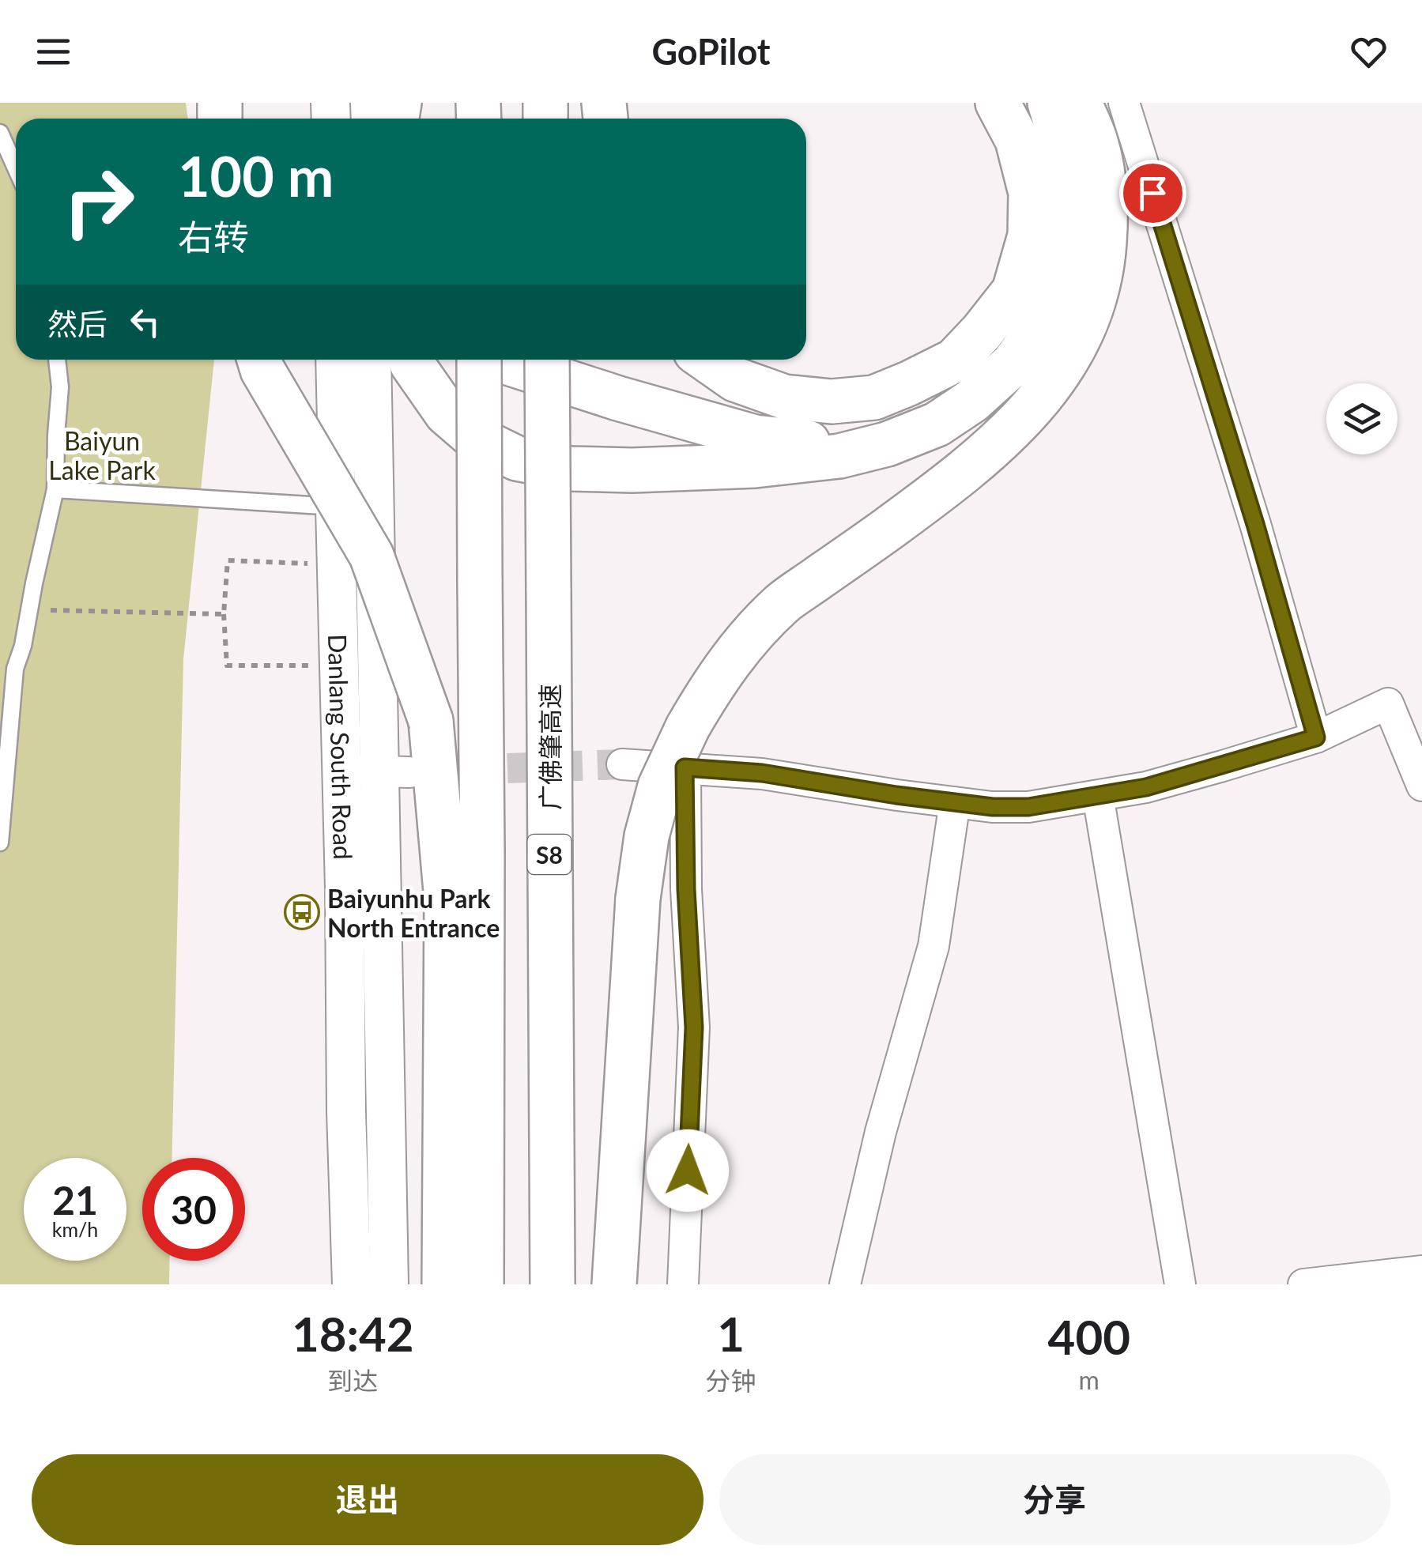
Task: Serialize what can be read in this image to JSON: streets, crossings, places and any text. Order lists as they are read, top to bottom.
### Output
{
  "streets": {
    "highway": ["广佛肇高速", "S8"],
    "street": ["Danlang South Road"]
  },
  "parks": ["Baiyun Lake Park"],
  "places": {
    "bus stop": ["Baiyunhu Park North Entrance"]
  },
  "page": {
    "header": "GoPilot",
    "turn": ["100 m", "右转"],
    "then": "然后",
    "speed": "21 km/h",
    "limit": "30",
    "eta": [
      "18:42",
      "到达",
      "1",
      "分钟",
      "400",
      "m"
    ],
    "buttons": ["退出", "分享"]
  }
}
